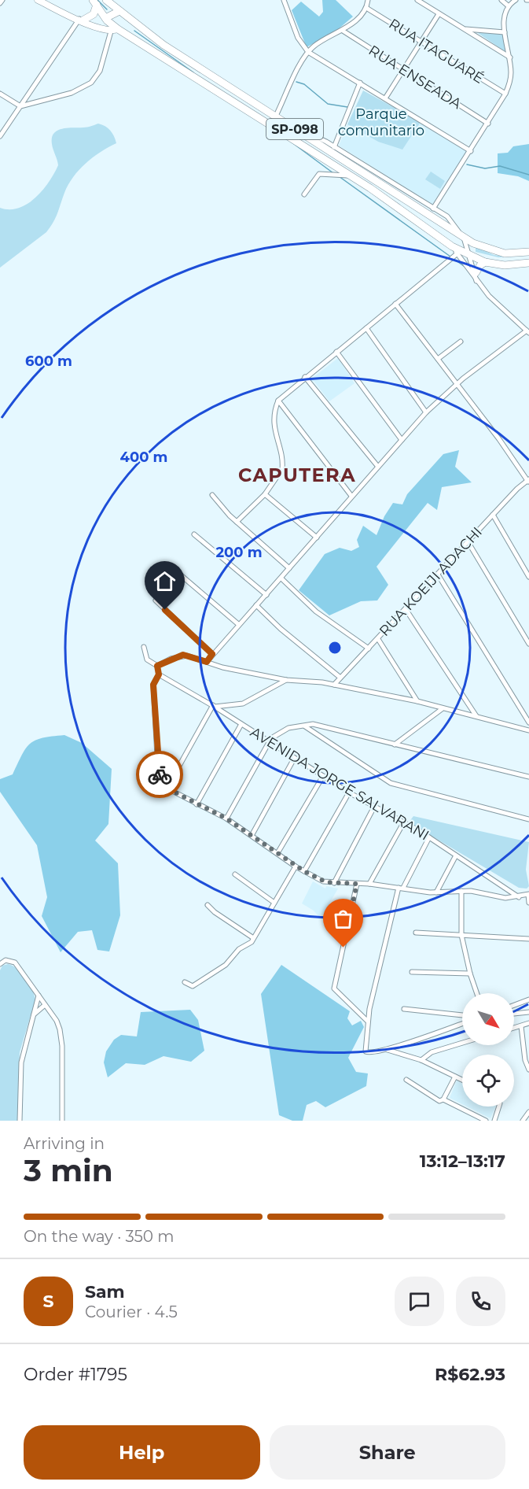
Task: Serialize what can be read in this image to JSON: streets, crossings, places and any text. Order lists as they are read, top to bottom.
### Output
{
  "streets": {
    "main road": ["SP-098"],
    "street": [
      "RUA ITAGUARÉ",
      "RUA ENSEADA",
      "RUA KOEIJI ADACHI",
      "AVENIDA JORGE SALVARANI"
    ]
  },
  "districts": ["CAPUTERA"],
  "parks": ["Parque comunitario"],
  "north": "bottom right",
  "page": {
    "heading": ["3 min", "Arriving in", "13:12–13:17"],
    "panel": [
      "Sam",
      "Courier · 4.5",
      "Order #1795",
      "R$62.93"
    ],
    "bar": "On the way · 350 m",
    "round": "S",
    "buttons": ["Help", "Share"]
  },
  "rings": ["600 m", "400 m", "200 m"]
}
